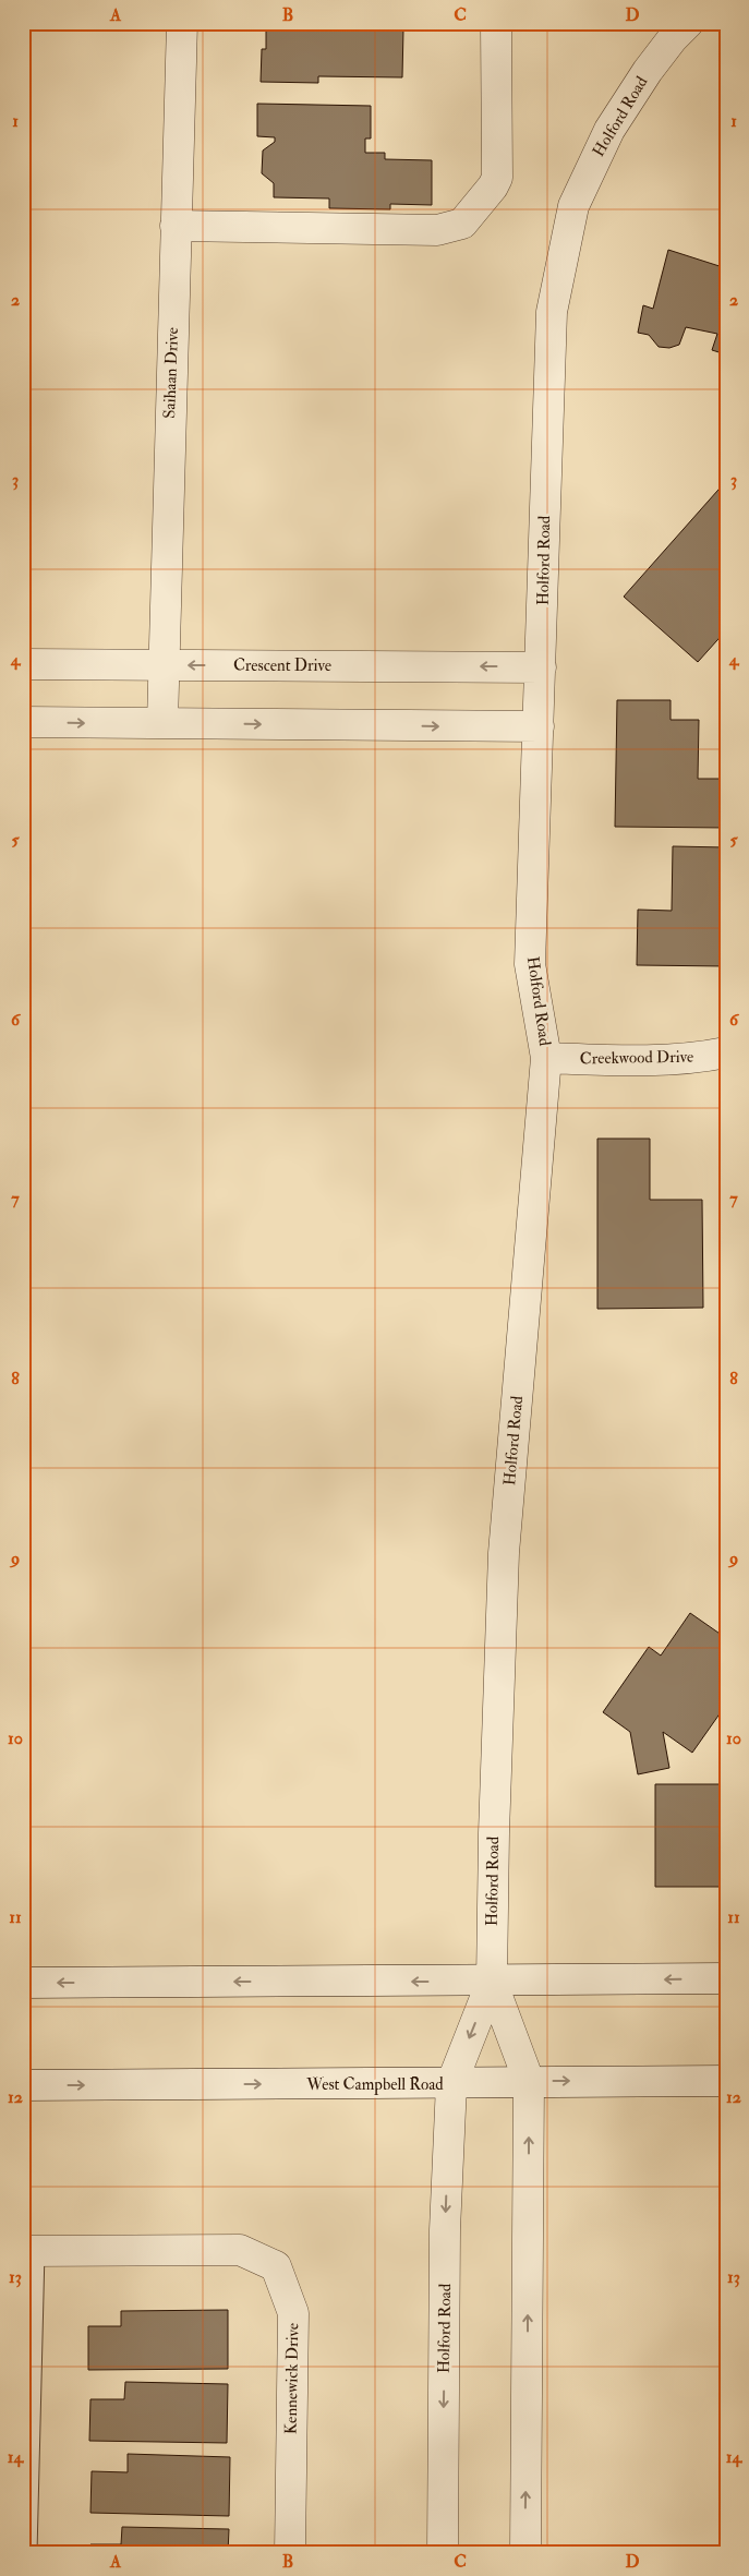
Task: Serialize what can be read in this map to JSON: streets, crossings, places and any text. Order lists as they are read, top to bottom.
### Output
{
  "streets": {
    "street": [
      "Holford Road",
      "Saihaan Drive",
      "Crescent Drive",
      "Creekwood Drive",
      "West Campbell Road",
      "Kennewick Drive"
    ]
  },
  "crossings": [
    ["Holford Road", "Crescent Drive"],
    ["Holford Road", "Creekwood Drive"],
    ["Holford Road", "West Campbell Road"],
    ["Saihaan Drive", "Crescent Drive"]
  ],
  "grid": {
    "columns": [
      "A",
      "B",
      "C",
      "D"
    ],
    "rows": [
      "1",
      "2",
      "3",
      "4",
      "5",
      "6",
      "7",
      "8",
      "9",
      "10",
      "11",
      "12",
      "13",
      "14"
    ]
  }
}
